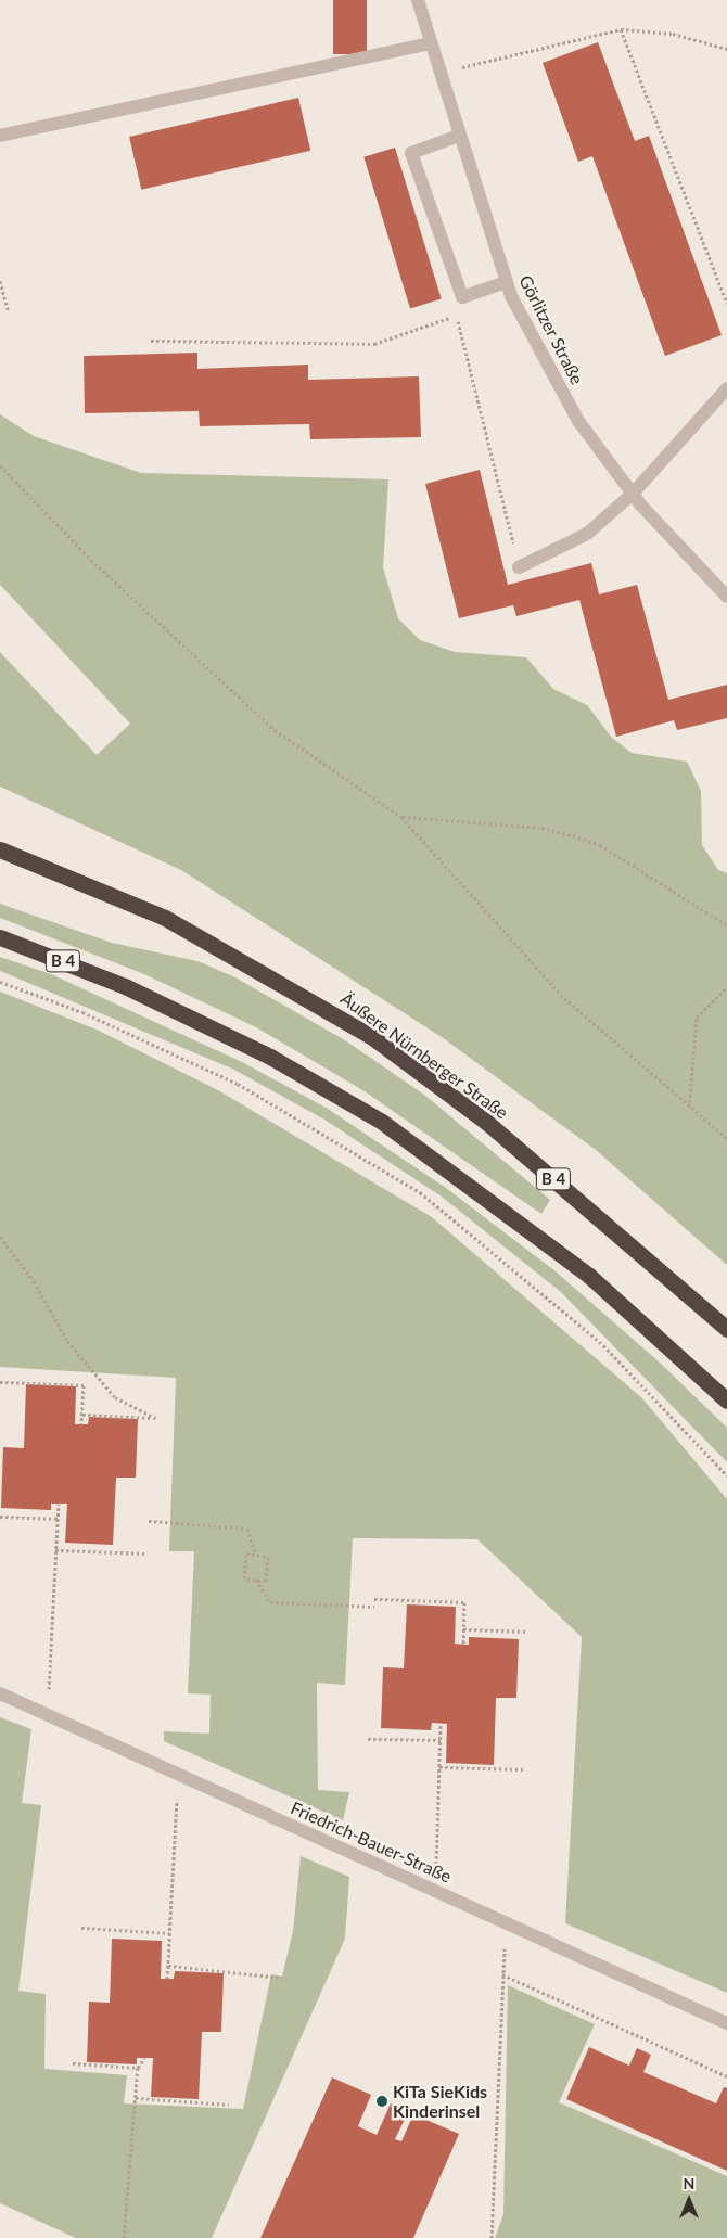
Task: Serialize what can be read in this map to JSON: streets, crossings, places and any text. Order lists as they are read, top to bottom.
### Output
{
  "streets": {
    "highway": ["B 4", "Äußere Nürnberger Straße"],
    "street": ["Görlitzer Straße", "Friedrich-Bauer-Straße"]
  },
  "places": ["KiTa SieKids Kinderinsel"],
  "north": "top"
}
